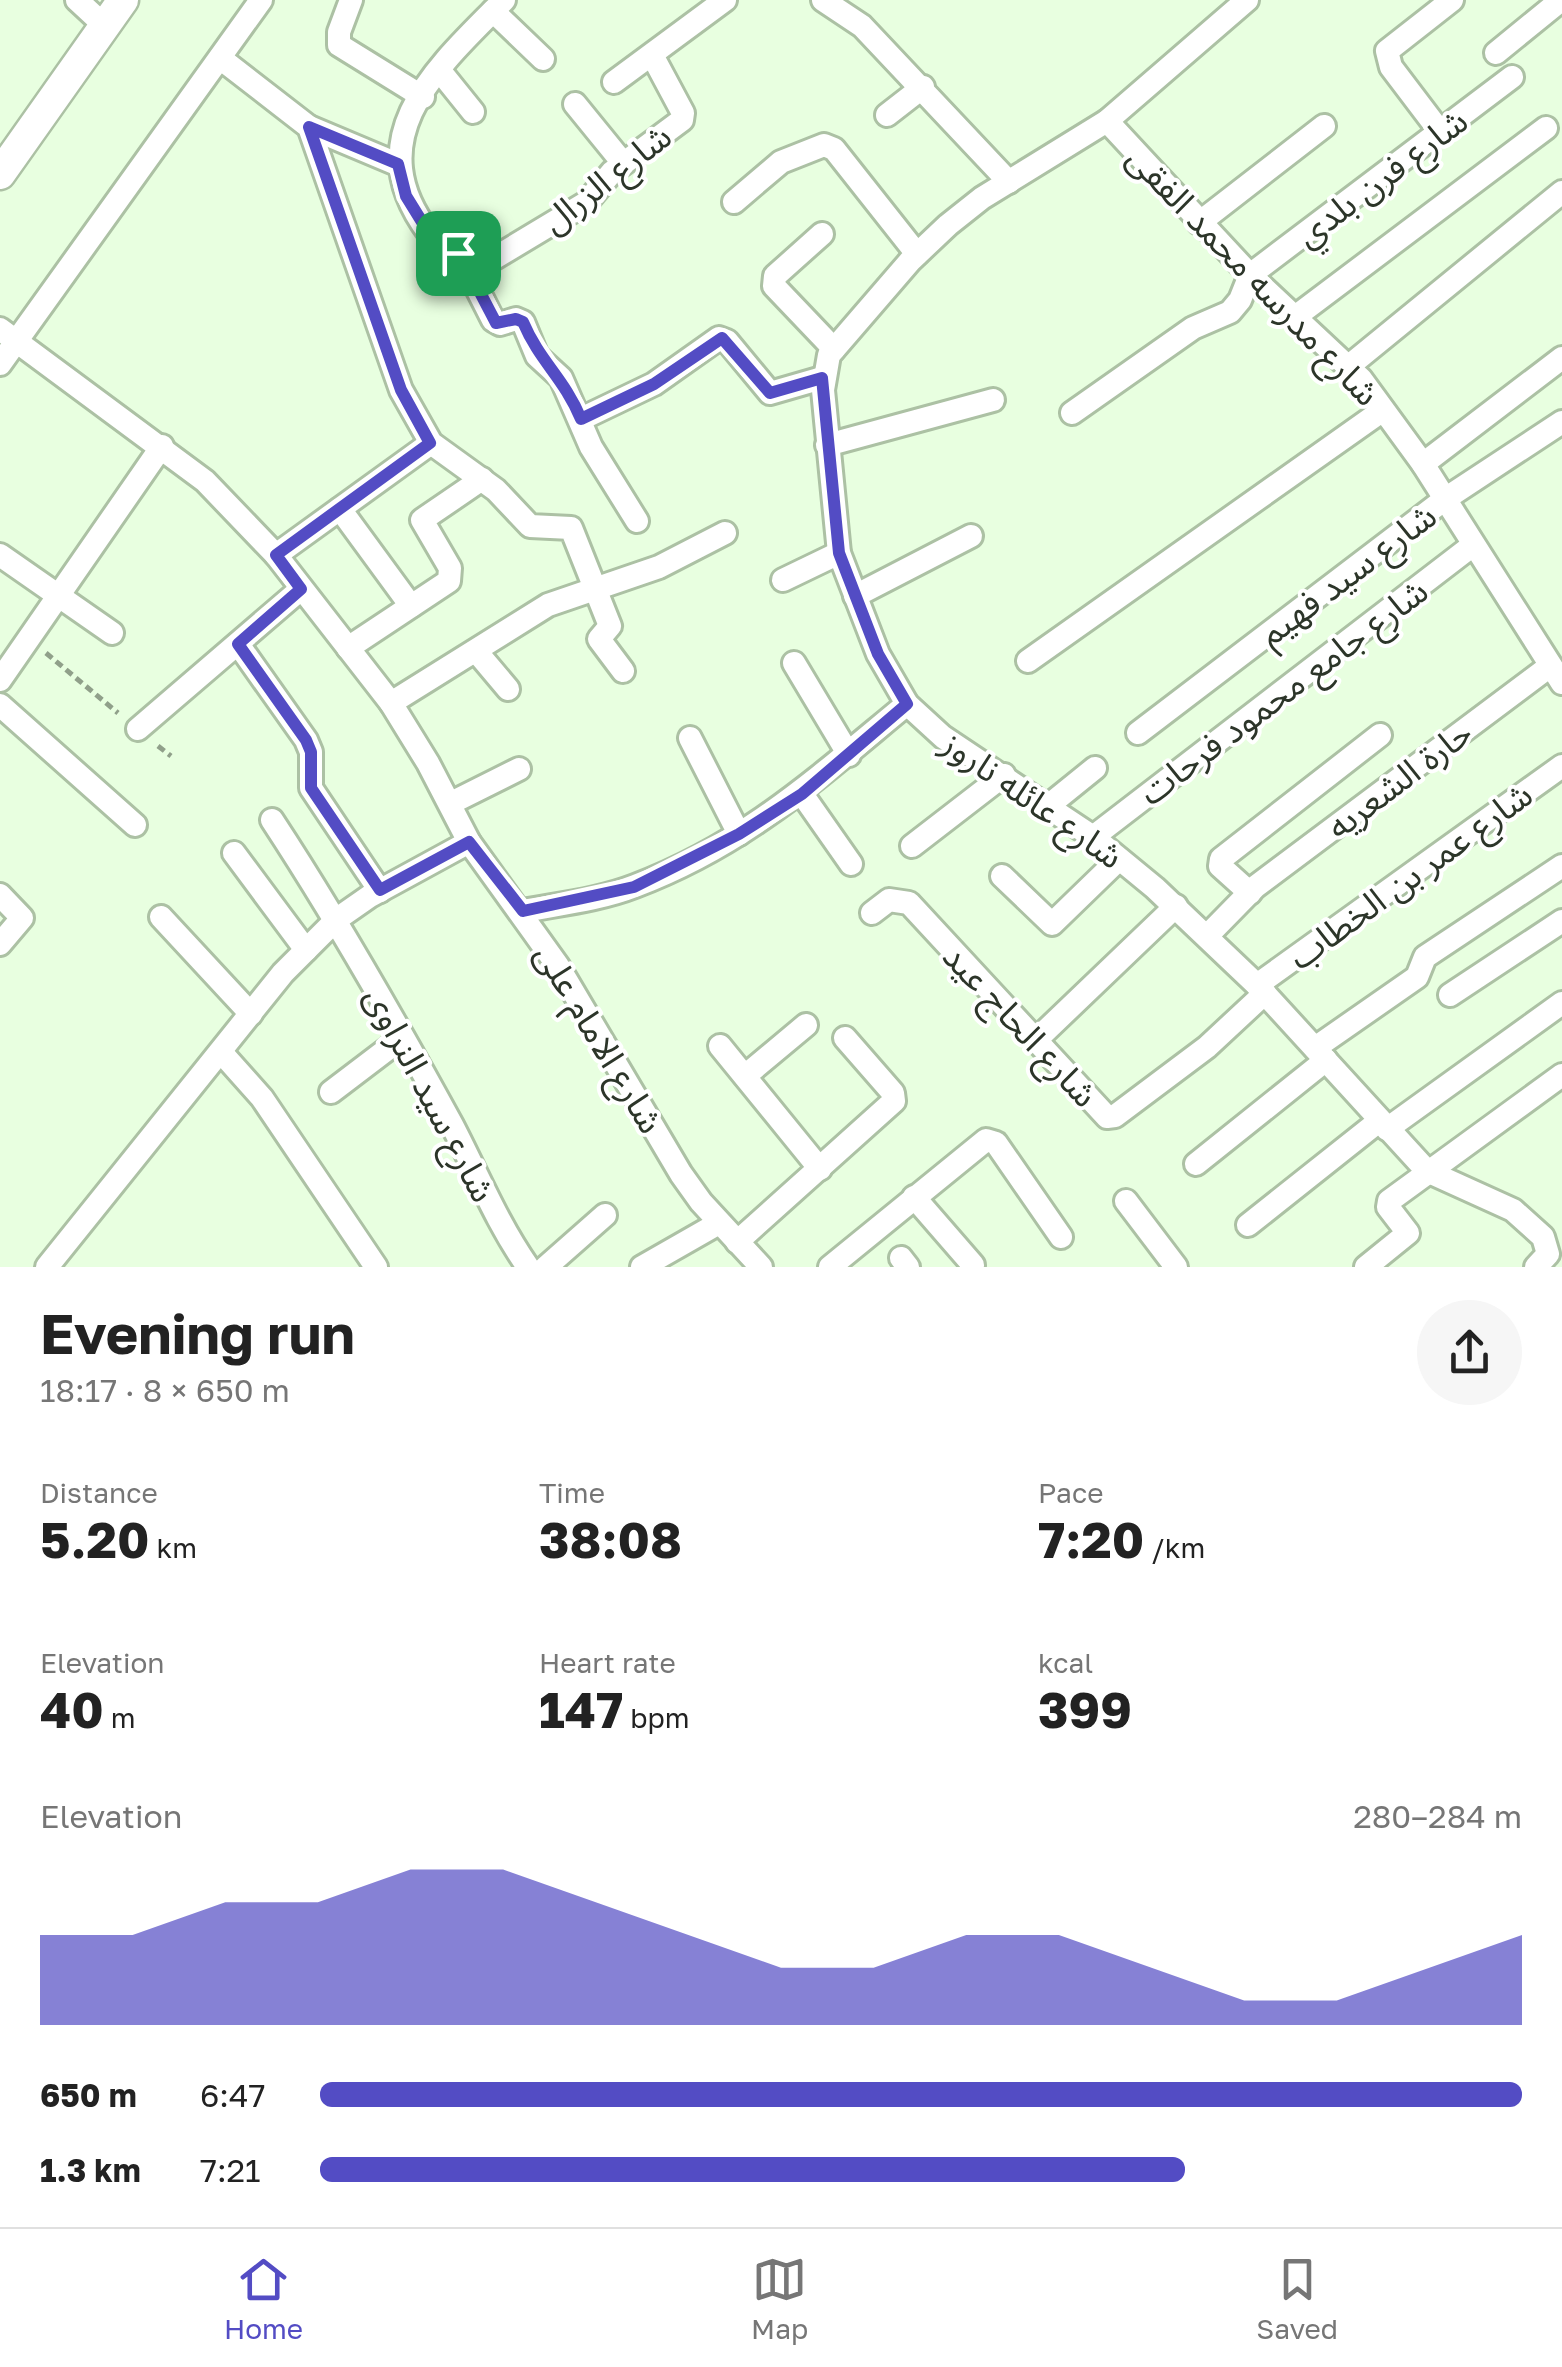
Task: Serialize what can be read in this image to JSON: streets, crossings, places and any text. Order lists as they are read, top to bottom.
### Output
{
  "streets": {
    "street": [
      "شارع فرن بلدي",
      "شارع الزرال",
      "شارع مدرسه محمد الفقى",
      "شارع سيد فهيم",
      "شارع جامع محمود فرحات",
      "حارة الشعريه",
      "شارع عائله ناروز",
      "شارع عمر بن الخطاب",
      "شارع الحاج عيد",
      "شارع الامام على",
      "شارع سيد النراوى"
    ]
  },
  "crossings": [
    ["شارع فرن بلدي", "شارع مدرسه محمد الفقى"],
    ["شارع مدرسه محمد الفقى", "شارع سيد فهيم"],
    ["شارع مدرسه محمد الفقى", "شارع جامع محمود فرحات"],
    ["شارع مدرسه محمد الفقى", "حارة الشعريه"],
    ["شارع مدرسه محمد الفقى", "شارع عائله ناروز"],
    ["شارع جامع محمود فرحات", "شارع عائله ناروز"],
    ["حارة الشعريه", "شارع عائله ناروز"],
    ["شارع عائله ناروز", "شارع عمر بن الخطاب"],
    ["شارع عائله ناروز", "شارع الحاج عيد"],
    ["شارع عمر بن الخطاب", "شارع الحاج عيد"]
  ],
  "page": {
    "heading": ["Evening run", "18:17 · 8 × 650 m"],
    "stats": [
      ["Distance", "5.20 km"],
      ["Time", "38:08"],
      ["Pace", "7:20 /km"],
      ["Elevation", "40 m"],
      ["Heart rate", "147 bpm"],
      ["kcal", "399"]
    ],
    "chart": ["Elevation", "280–284 m"],
    "list": [
      {
        "name": "650 m",
        "note": "6:47"
      },
      {
        "name": "1.3 km",
        "note": "7:21"
      }
    ],
    "tabs": ["Home", "Map", "Saved"]
  }
}
